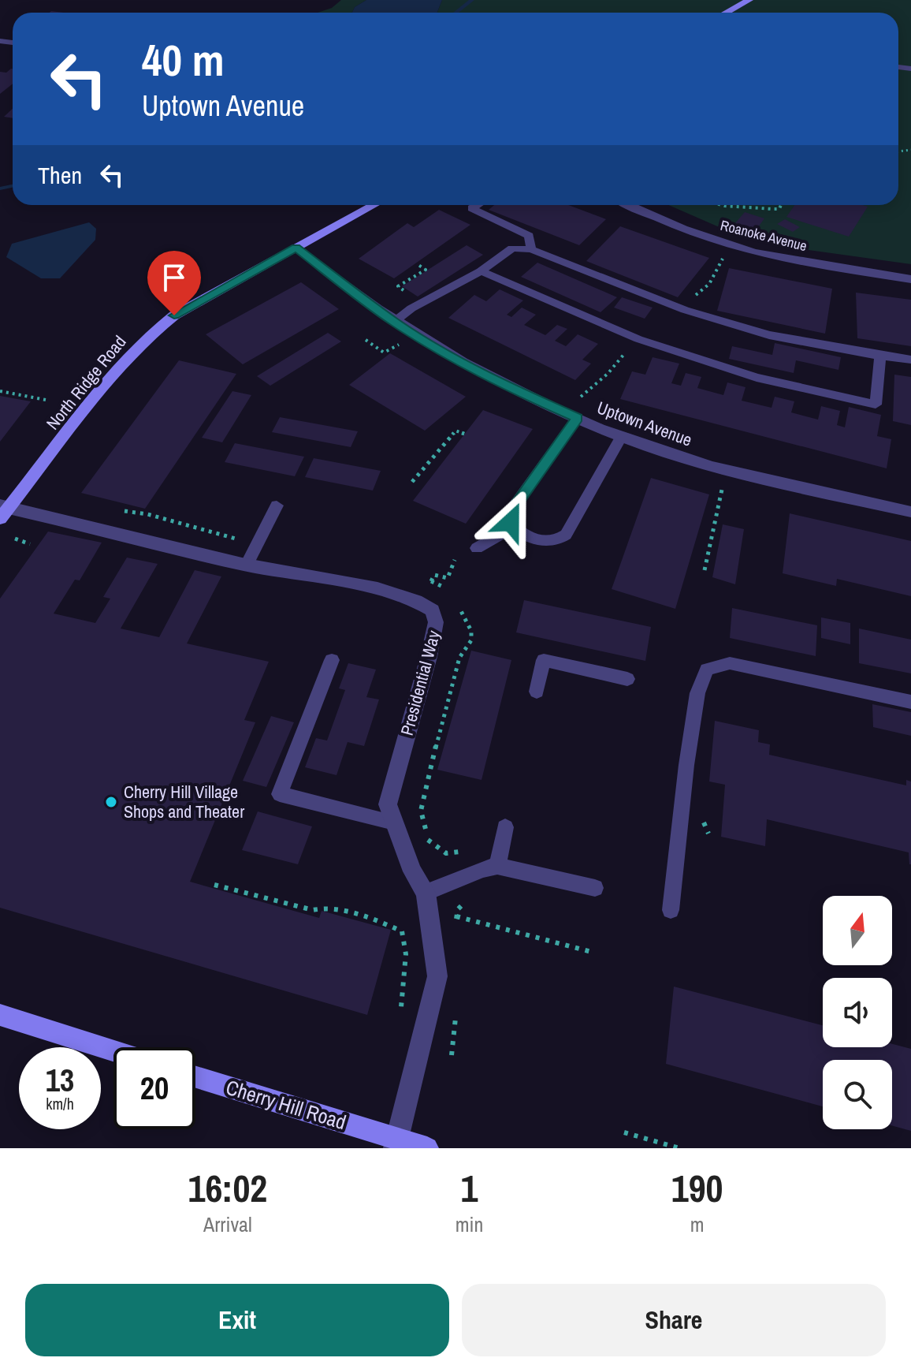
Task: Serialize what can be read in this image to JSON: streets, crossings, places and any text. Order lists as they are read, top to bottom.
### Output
{
  "streets": {
    "street": [
      "Roanoke Avenue",
      "North Ridge Road",
      "Uptown Avenue",
      "Presidential Way",
      "Cherry Hill Road"
    ]
  },
  "crossings": [
    ["North Ridge Road", "Uptown Avenue"],
    ["North Ridge Road", "Presidential Way"],
    ["Presidential Way", "Cherry Hill Road"]
  ],
  "places": ["Cherry Hill Village Shops and Theater"],
  "north": "top",
  "page": {
    "turn": ["40 m", "Uptown Avenue"],
    "then": "Then",
    "speed": "13 km/h",
    "limit": "20",
    "eta": [
      "16:02",
      "Arrival",
      "1",
      "min",
      "190",
      "m"
    ],
    "buttons": ["Exit", "Share"]
  }
}
